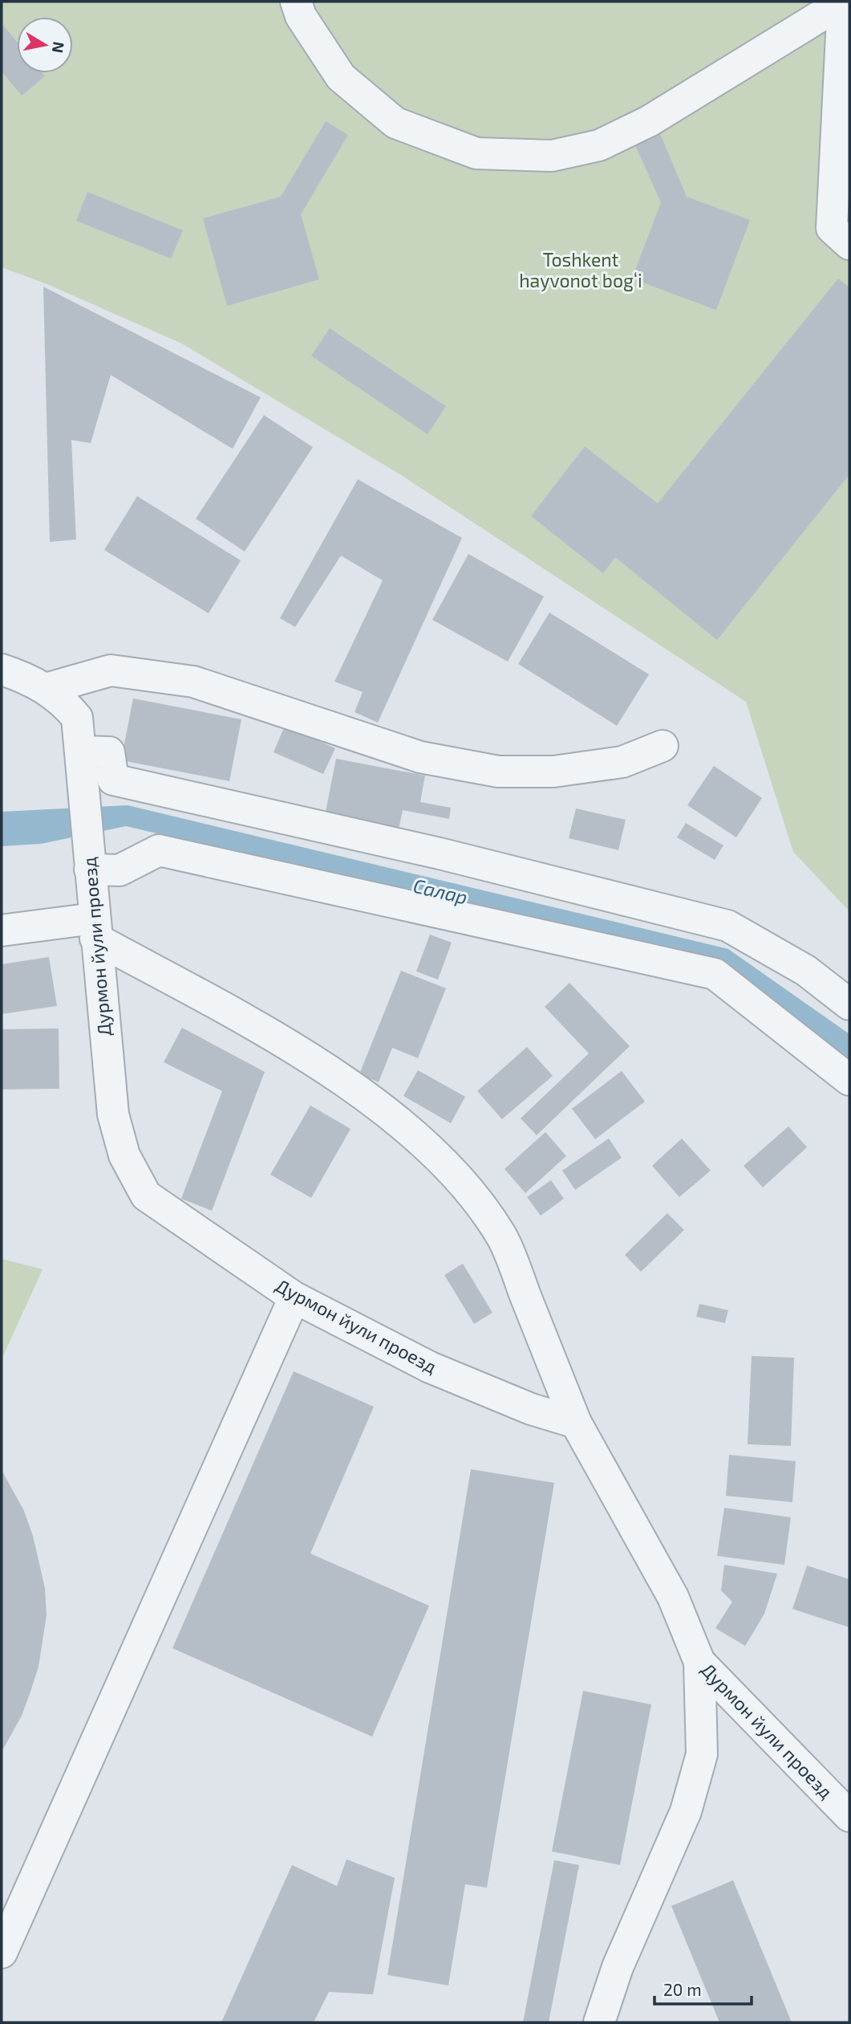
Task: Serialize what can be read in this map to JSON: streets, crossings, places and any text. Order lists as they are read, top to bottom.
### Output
{
  "streets": {
    "street": ["Дурмон йули проезд"]
  },
  "water": ["Салар"],
  "parks": ["Toshkent hayvonot bogʻi"],
  "scale_bar": "20 m",
  "north": "right"
}
